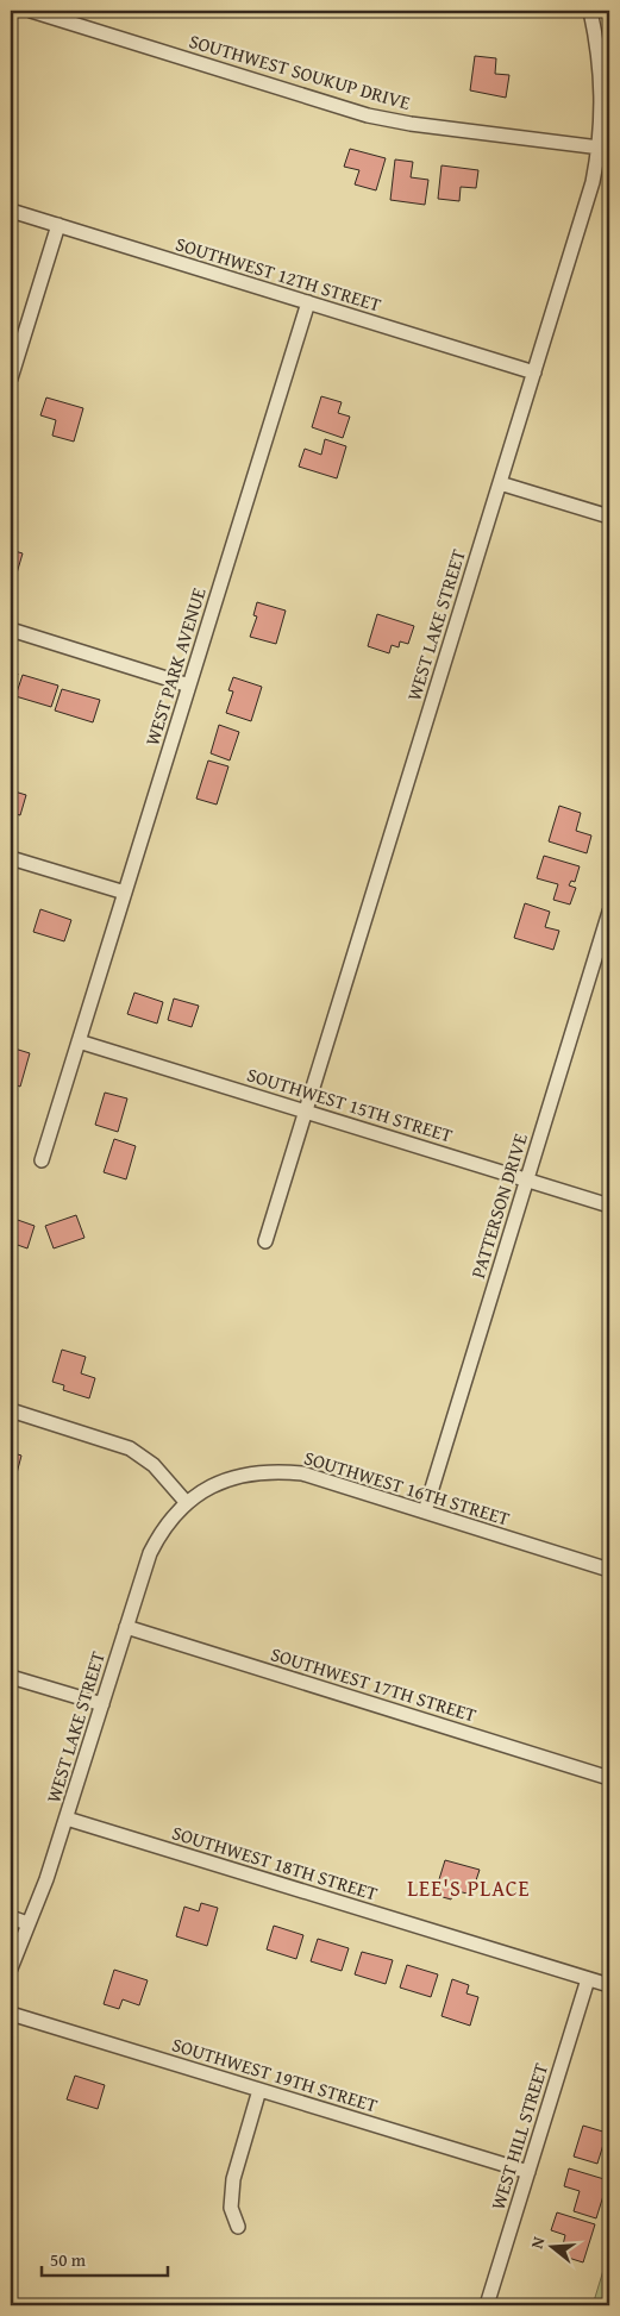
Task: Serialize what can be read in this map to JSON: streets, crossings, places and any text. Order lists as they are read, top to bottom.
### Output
{
  "streets": {
    "street": [
      "SOUTHWEST SOUKUP DRIVE",
      "SOUTHWEST 12TH STREET",
      "WEST LAKE STREET",
      "WEST PARK AVENUE",
      "SOUTHWEST 15TH STREET",
      "PATTERSON DRIVE",
      "SOUTHWEST 16TH STREET",
      "SOUTHWEST 17TH STREET",
      "SOUTHWEST 18TH STREET",
      "SOUTHWEST 19TH STREET",
      "WEST HILL STREET"
    ]
  },
  "crossings": [
    ["SOUTHWEST SOUKUP DRIVE", "WEST LAKE STREET"],
    ["SOUTHWEST 12TH STREET", "WEST LAKE STREET"],
    ["SOUTHWEST 12TH STREET", "WEST PARK AVENUE"],
    ["WEST LAKE STREET", "SOUTHWEST 15TH STREET"],
    ["WEST LAKE STREET", "SOUTHWEST 16TH STREET"],
    ["WEST LAKE STREET", "SOUTHWEST 17TH STREET"],
    ["WEST LAKE STREET", "SOUTHWEST 18TH STREET"],
    ["WEST PARK AVENUE", "SOUTHWEST 15TH STREET"],
    ["SOUTHWEST 15TH STREET", "PATTERSON DRIVE"],
    ["PATTERSON DRIVE", "SOUTHWEST 16TH STREET"],
    ["SOUTHWEST 18TH STREET", "WEST HILL STREET"],
    ["SOUTHWEST 19TH STREET", "WEST HILL STREET"]
  ],
  "districts": ["LEE'S PLACE"],
  "scale_bar": "50 m",
  "north": "left"
}
